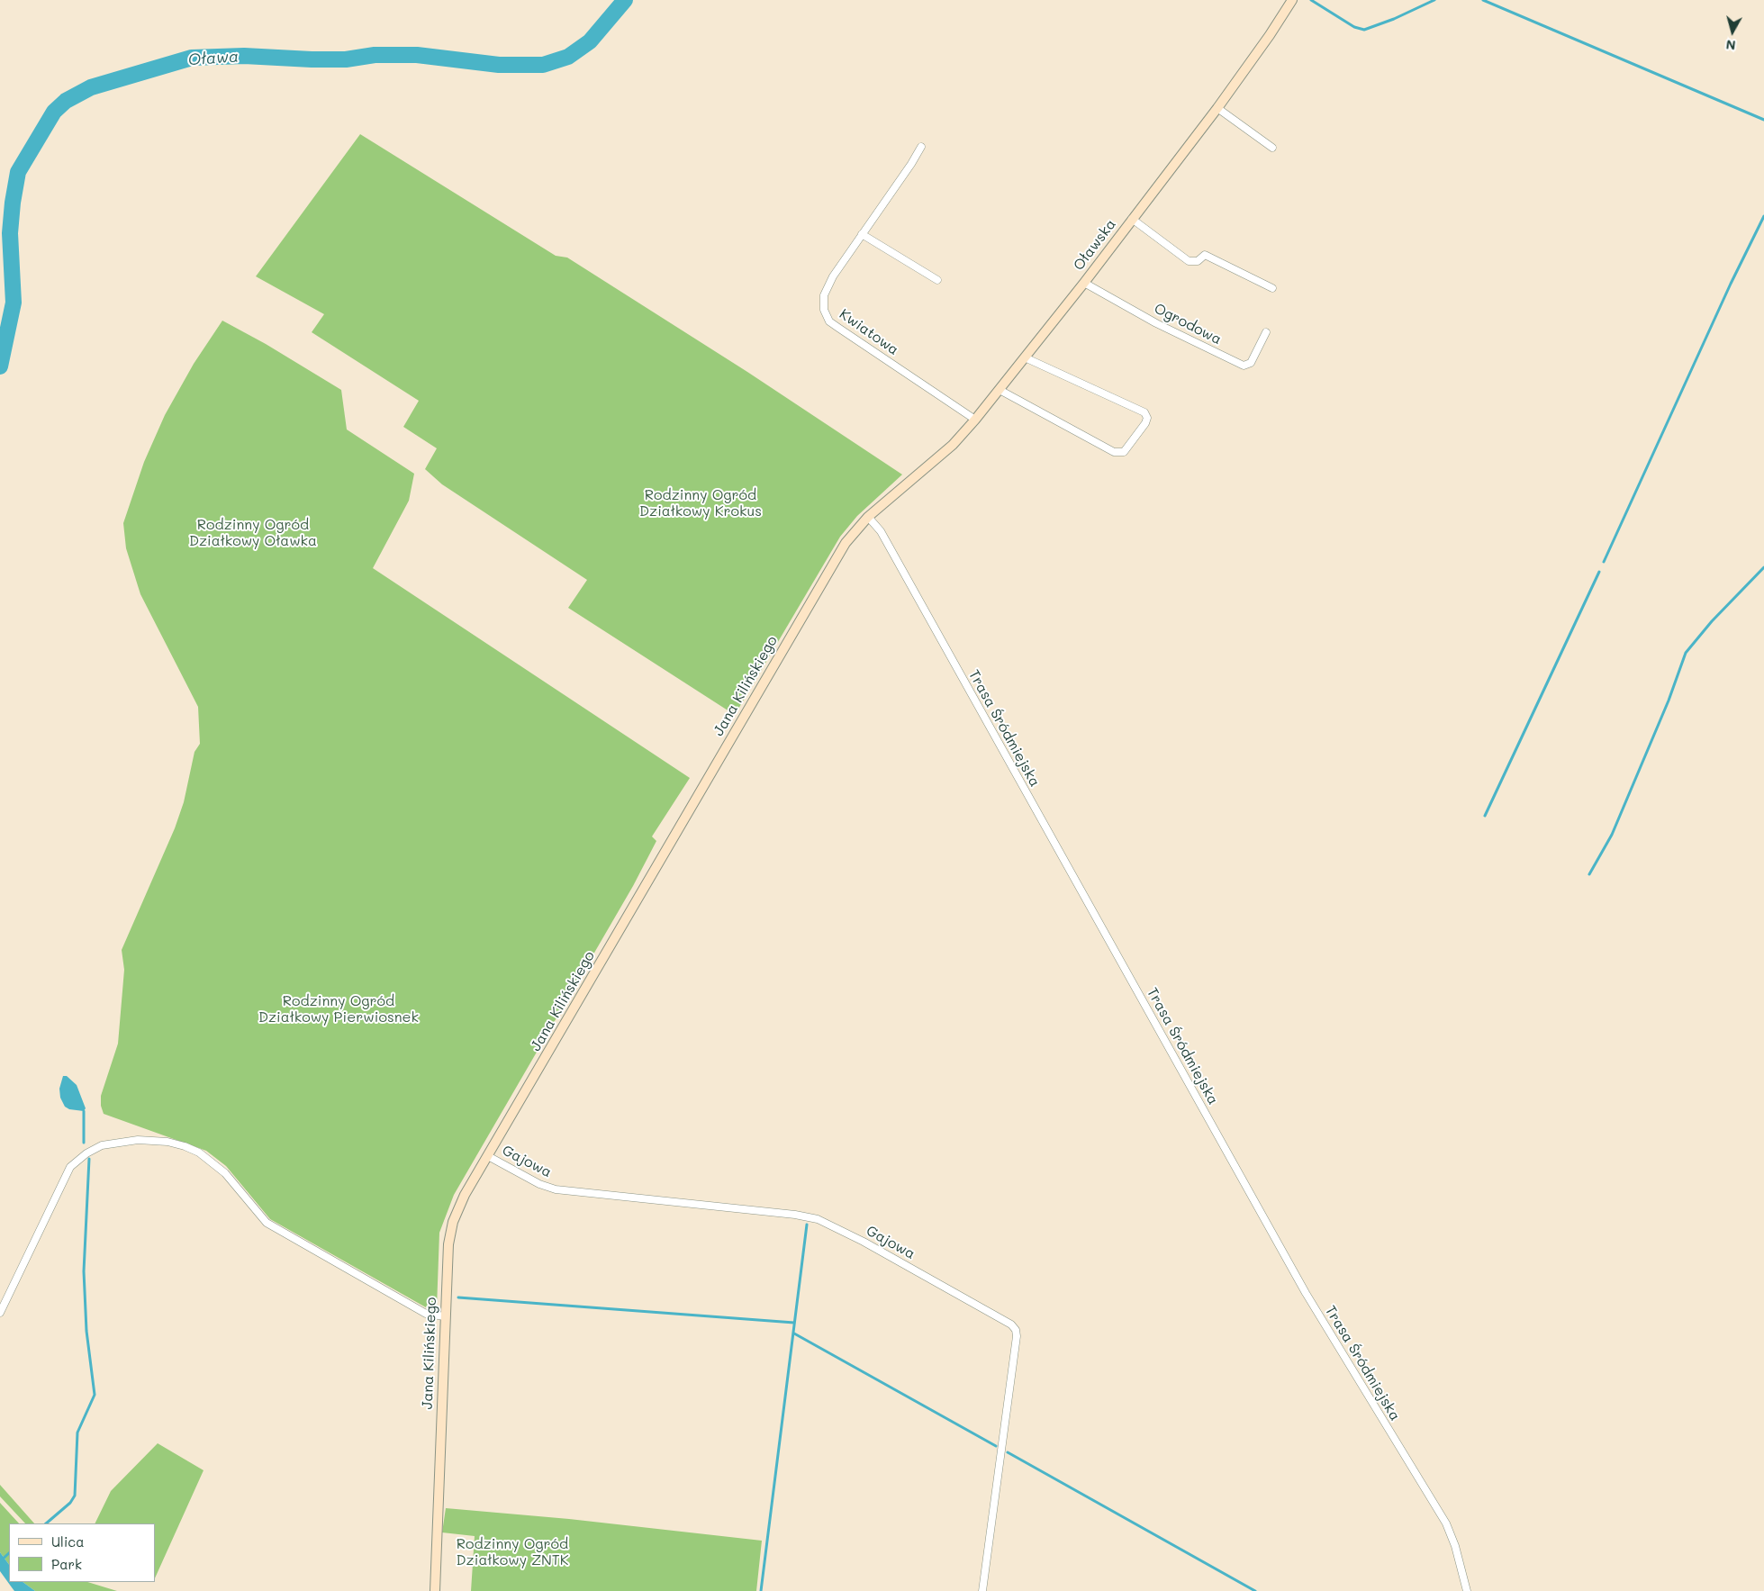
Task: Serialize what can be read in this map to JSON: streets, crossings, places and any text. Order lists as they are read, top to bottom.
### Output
{
  "streets": {
    "street": [
      "Oławska",
      "Ogrodowa",
      "Kwiatowa",
      "Jana Kilińskiego",
      "Trasa Śródmiejska",
      "Gajowa"
    ]
  },
  "crossings": [
    ["Oławska", "Ogrodowa"],
    ["Oławska", "Kwiatowa"],
    ["Oławska", "Jana Kilińskiego"],
    ["Jana Kilińskiego", "Trasa Śródmiejska"],
    ["Jana Kilińskiego", "Gajowa"]
  ],
  "water": ["Oława"],
  "parks": [
    "Rodzinny Ogród Działkowy Krokus",
    "Rodzinny Ogród Działkowy Oławka",
    "Rodzinny Ogród Działkowy Pierwiosnek",
    "Rodzinny Ogród Działkowy ZNTK"
  ],
  "legend": ["Ulica", "Park"],
  "north": "bottom"
}
